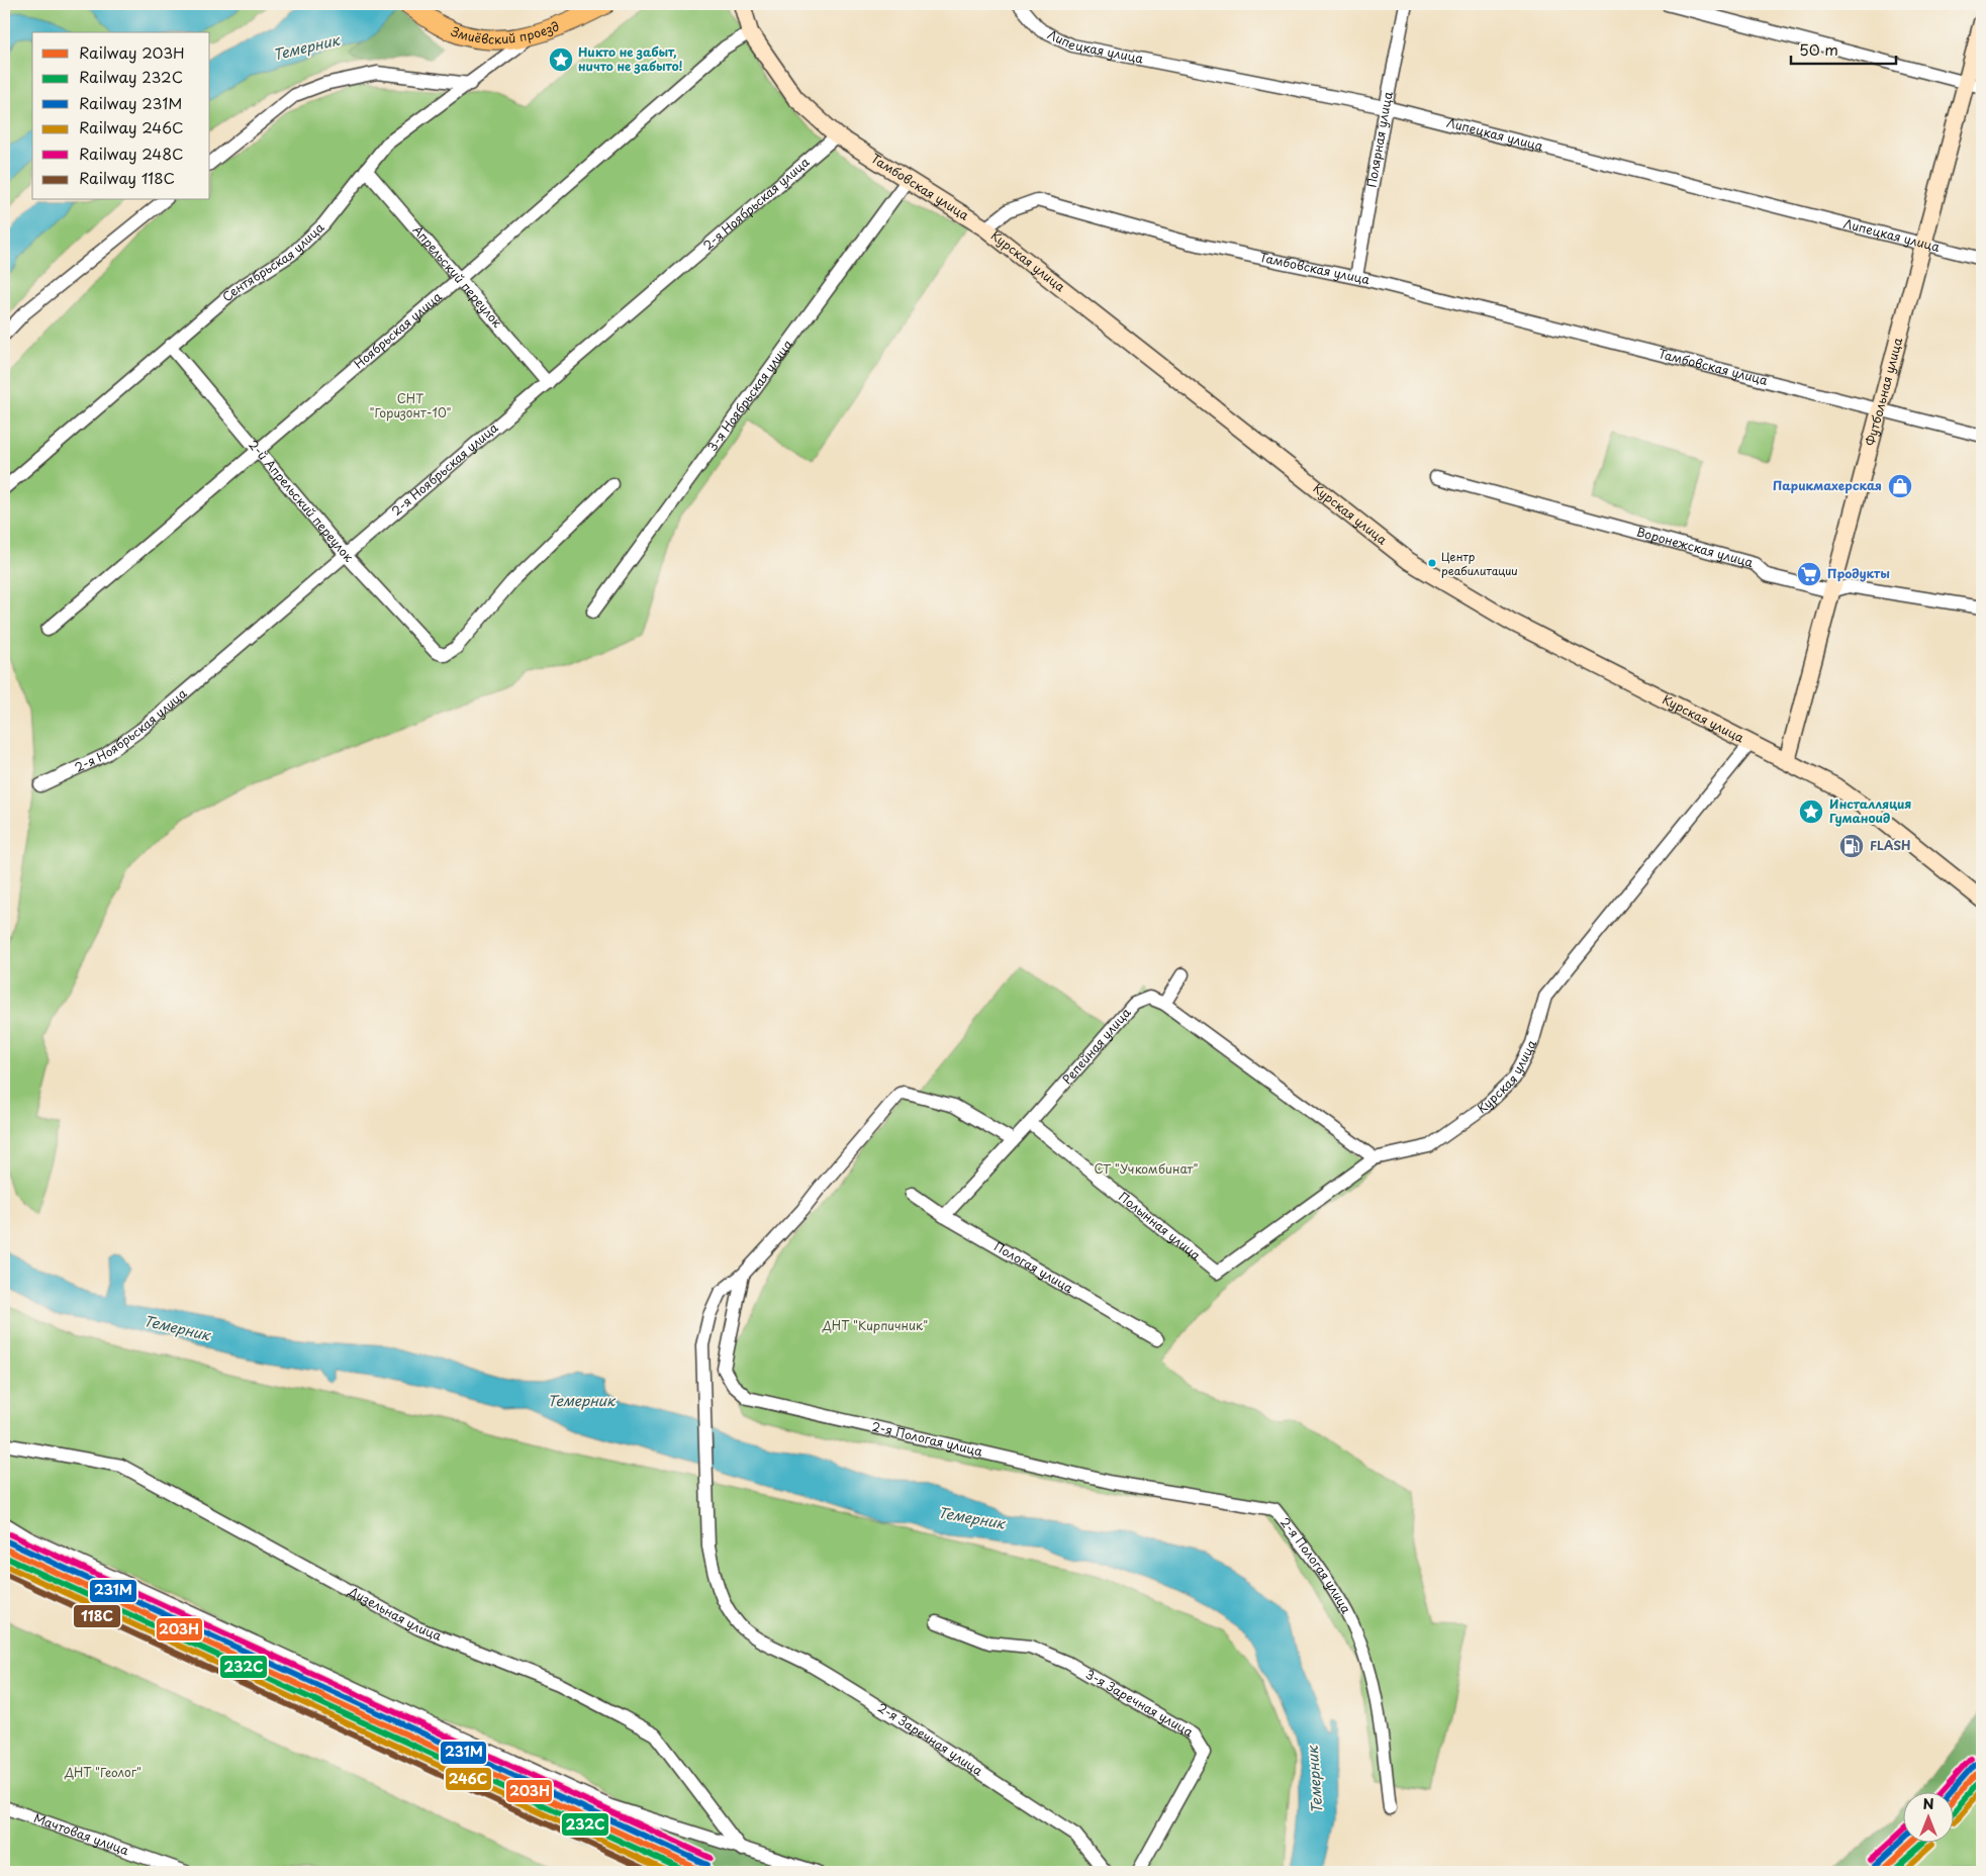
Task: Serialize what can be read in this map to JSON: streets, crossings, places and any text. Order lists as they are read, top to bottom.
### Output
{
  "streets": {
    "main road": ["Змиёвский проезд"],
    "street": [
      "Липецкая улица",
      "Полярная улица",
      "Тамбовская улица",
      "2-я Ноябрьская улица",
      "Курская улица",
      "Сентябрьская улица",
      "Апрельский переулок",
      "Ноябрьская улица",
      "Футбольная улица",
      "3-я Ноябрьская улица",
      "2-й Апрельский переулок",
      "Воронежская улица",
      "Репейная улица",
      "Полынная улица",
      "Пологая улица",
      "2-я Пологая улица",
      "Дизельная улица",
      "3-я Заречная улица",
      "2-я Заречная улица",
      "Мачтовая улица"
    ]
  },
  "crossings": [
    ["Змиёвский проезд", "Сентябрьская улица"],
    ["Липецкая улица", "Полярная улица"],
    ["Липецкая улица", "Футбольная улица"],
    ["Полярная улица", "Тамбовская улица"],
    ["Тамбовская улица", "2-я Ноябрьская улица"],
    ["Тамбовская улица", "Курская улица"],
    ["Тамбовская улица", "Ноябрьская улица"],
    ["Тамбовская улица", "Футбольная улица"],
    ["Тамбовская улица", "3-я Ноябрьская улица"],
    ["2-я Ноябрьская улица", "Апрельский переулок"],
    ["2-я Ноябрьская улица", "2-й Апрельский переулок"],
    ["Курская улица", "Футбольная улица"],
    ["Курская улица", "Репейная улица"],
    ["Курская улица", "Полынная улица"],
    ["Сентябрьская улица", "Апрельский переулок"],
    ["Сентябрьская улица", "2-й Апрельский переулок"],
    ["Апрельский переулок", "Ноябрьская улица"],
    ["Ноябрьская улица", "2-й Апрельский переулок"],
    ["Футбольная улица", "Воронежская улица"],
    ["Репейная улица", "Полынная улица"],
    ["Репейная улица", "Пологая улица"],
    ["2-я Пологая улица", "2-я Заречная улица"]
  ],
  "water": ["Темерник"],
  "parks": [
    "СНТ \"Горизонт-10\"",
    "СТ \"Учкомбинат\"",
    "ДНТ \"Кирпичник\"",
    "ДНТ \"Геолог\""
  ],
  "places": {
    "place": ["Никто не забыт, ничто не забыто!", "Инсталляция Гуманоид"],
    "shop": ["Парикмахерская"],
    "other": ["Центр реабилитации"],
    "supermarket": ["Продукты"],
    "fuel station": ["FLASH"]
  },
  "lines": [
    "rail line 248С",
    "rail line 231М",
    "rail line 203Н",
    "rail line 232C",
    "rail line 246С",
    "rail line 118С"
  ],
  "legend": [
    "Railway 203Н",
    "Railway 232C",
    "Railway 231М",
    "Railway 246С",
    "Railway 248С",
    "Railway 118С"
  ],
  "scale_bar": "50 m",
  "north": "top"
}
